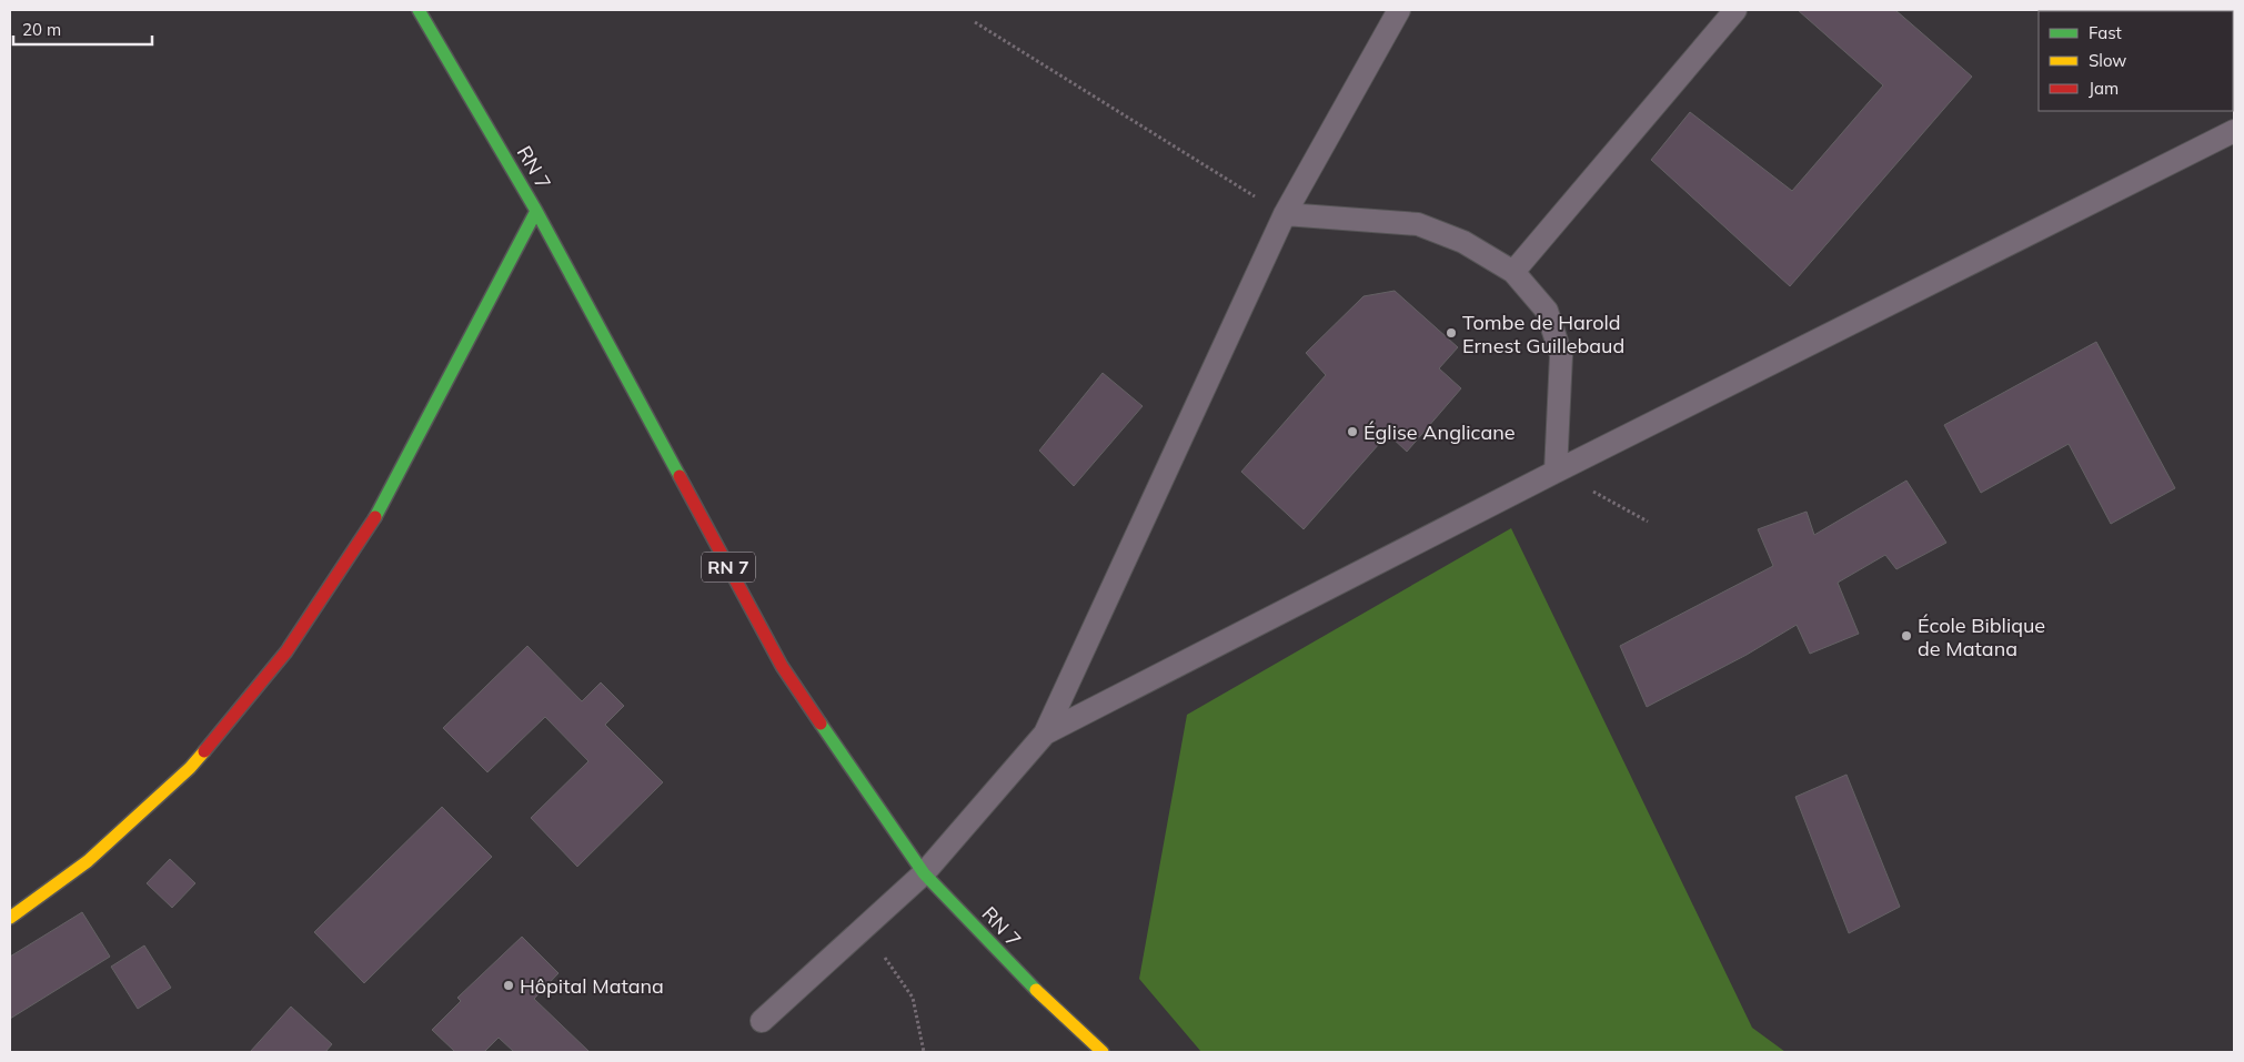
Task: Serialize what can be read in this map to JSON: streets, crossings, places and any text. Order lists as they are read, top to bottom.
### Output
{
  "streets": {
    "main road": ["RN 7"]
  },
  "places": [
    "Tombe de Harold Ernest Guillebaud",
    "Église Anglicane",
    "École Biblique de Matana",
    "Hôpital Matana"
  ],
  "legend": ["Fast", "Slow", "Jam"],
  "scale_bar": "20 m"
}
